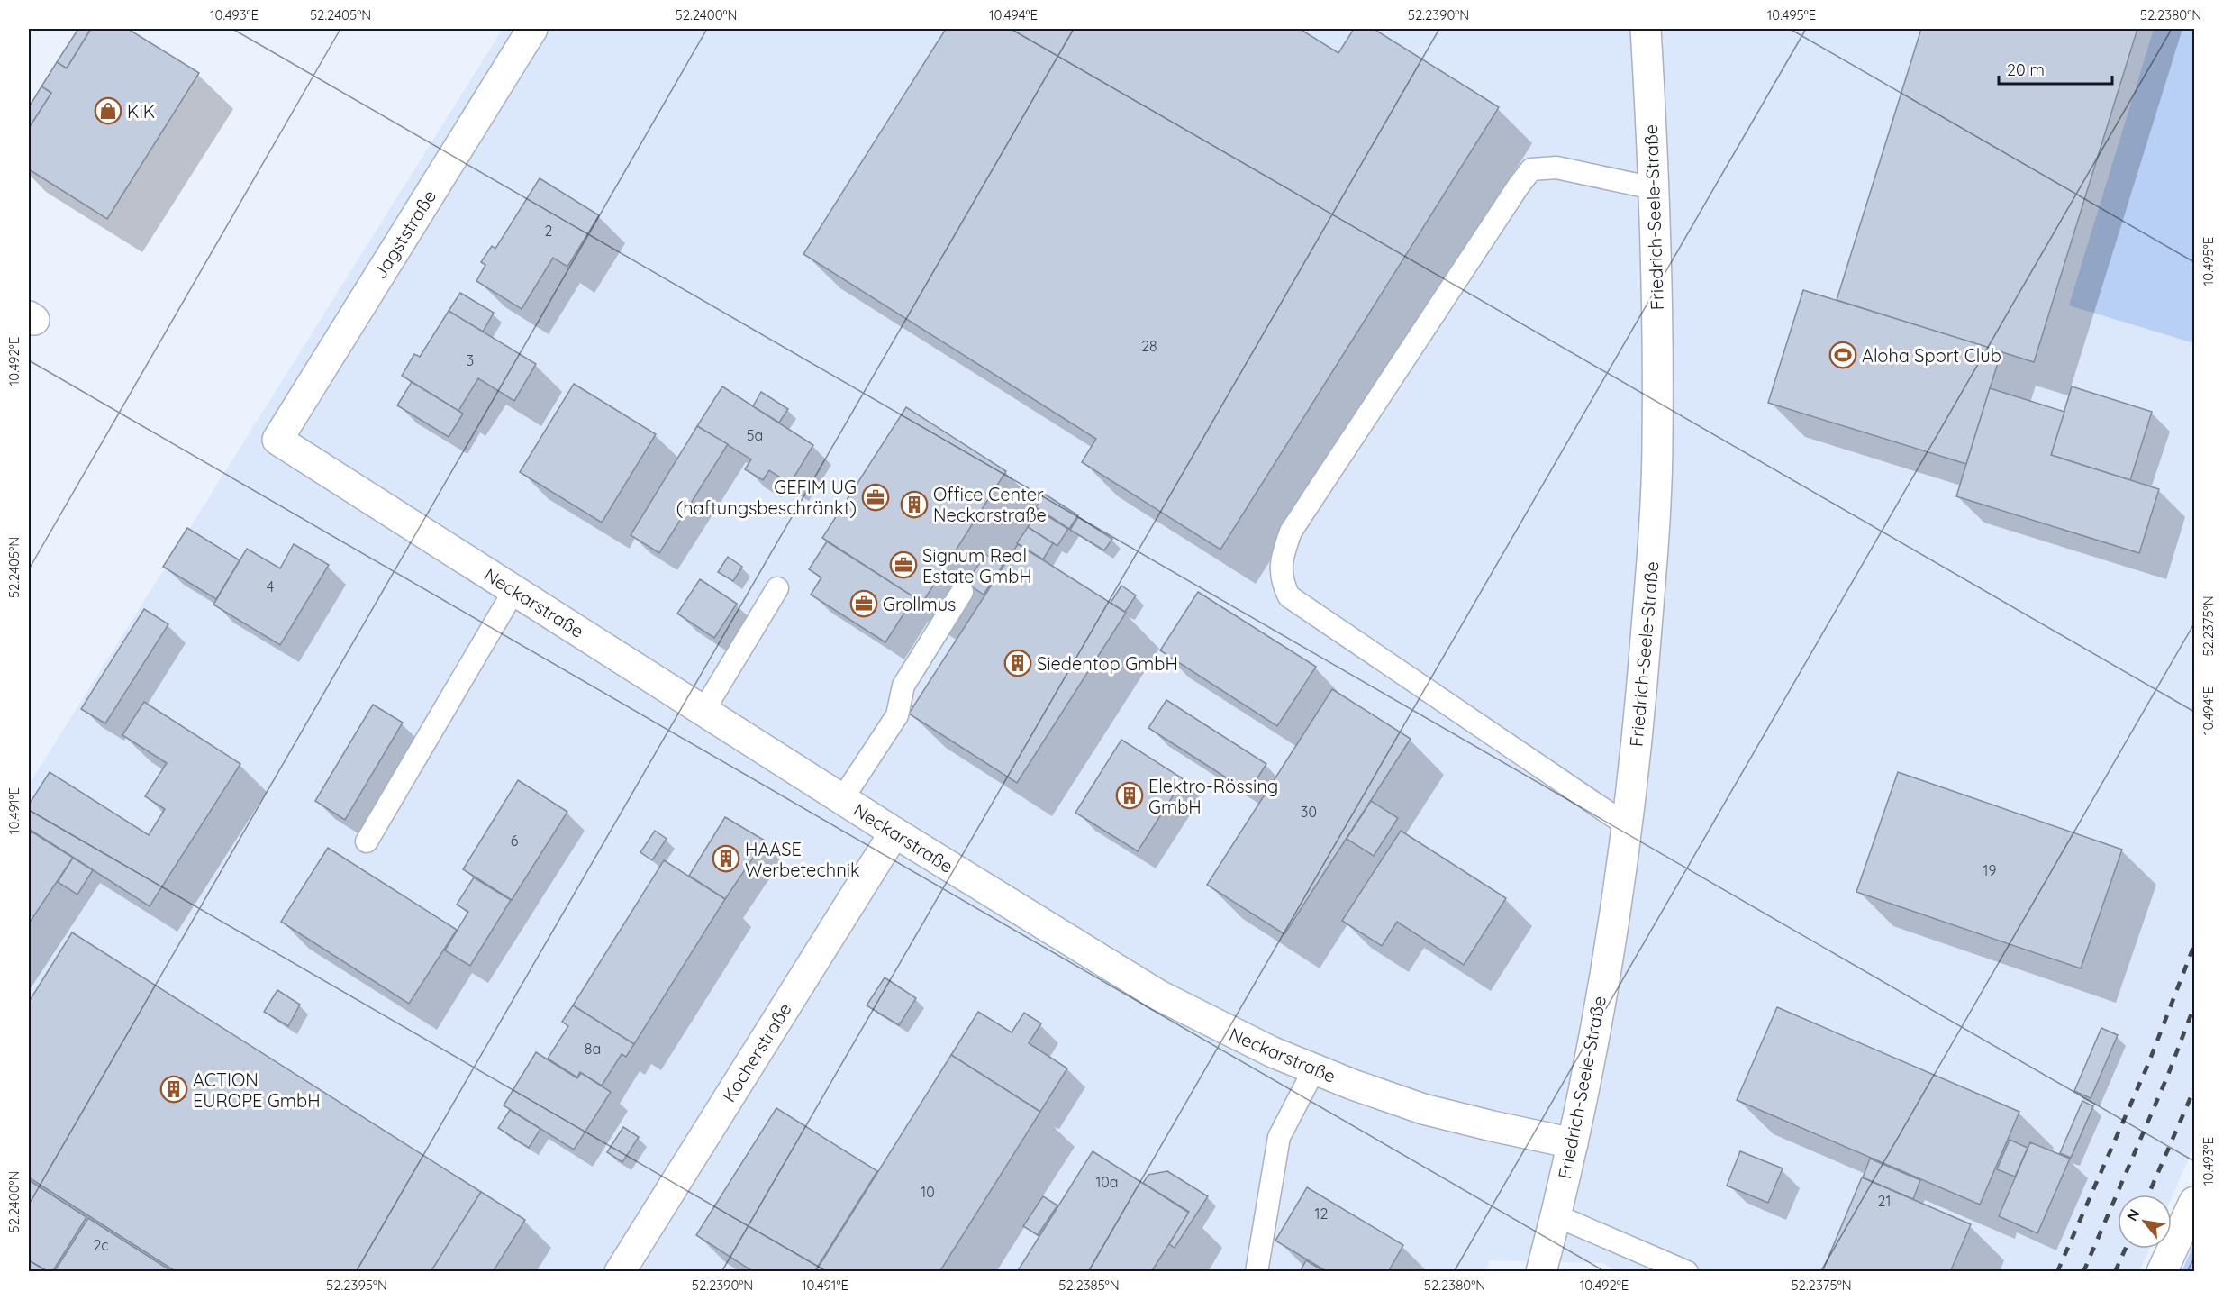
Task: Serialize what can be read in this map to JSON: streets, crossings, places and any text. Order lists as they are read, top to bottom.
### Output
{
  "streets": {
    "street": [
      "Friedrich-Seele-Straße",
      "Jagststraße",
      "Neckarstraße",
      "Kocherstraße"
    ]
  },
  "crossings": [
    ["Friedrich-Seele-Straße", "Neckarstraße"],
    ["Jagststraße", "Neckarstraße"],
    ["Neckarstraße", "Kocherstraße"]
  ],
  "places": {
    "shop": ["KiK"],
    "sports": ["Aloha Sport Club"],
    "office": ["GEFIM UG (haftungsbeschränkt)", "Signum Real Estate GmbH", "Grollmus"],
    "building": [
      "Office Center Neckarstraße",
      "Siedentop GmbH",
      "Elektro-Rössing GmbH",
      "HAASE Werbetechnik",
      "ACTION EUROPE GmbH"
    ]
  },
  "house_numbers": [
    "2",
    "28",
    "3",
    "5a",
    "4",
    "30",
    "6",
    "19",
    "8a",
    "10a",
    "10",
    "21",
    "12",
    "2c"
  ],
  "scale_bar": "20 m",
  "north": "top left",
  "coordinates": [
    "10.493°E",
    "52.2405°N",
    "52.2400°N",
    "10.494°E",
    "52.2390°N",
    "10.495°E",
    "52.2380°N",
    "10.492°E",
    "52.2375°N",
    "10.491°E",
    "52.2395°N",
    "52.2385°N"
  ]
}
